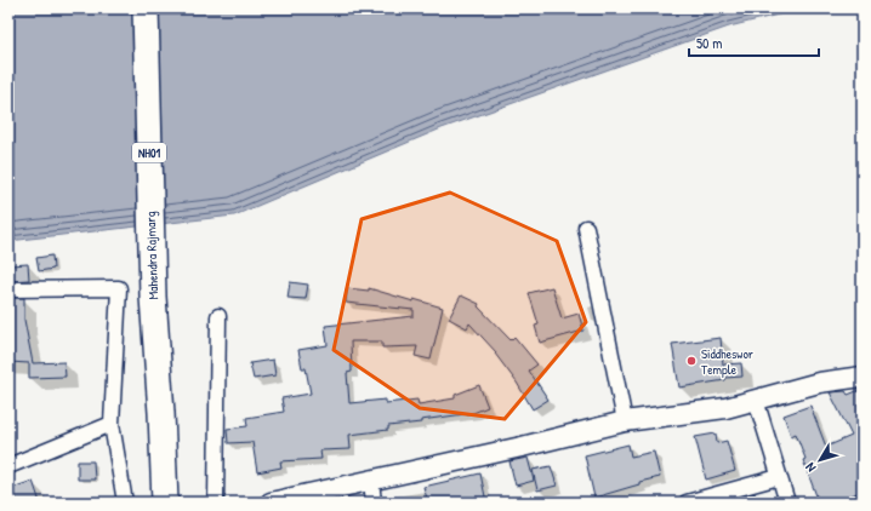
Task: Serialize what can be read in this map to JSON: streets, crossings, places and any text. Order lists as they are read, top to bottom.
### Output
{
  "streets": {
    "highway": ["NH01", "Mahendra Rajmarg"]
  },
  "places": ["Siddheswor Temple"],
  "scale_bar": "50 m",
  "north": "bottom left"
}
